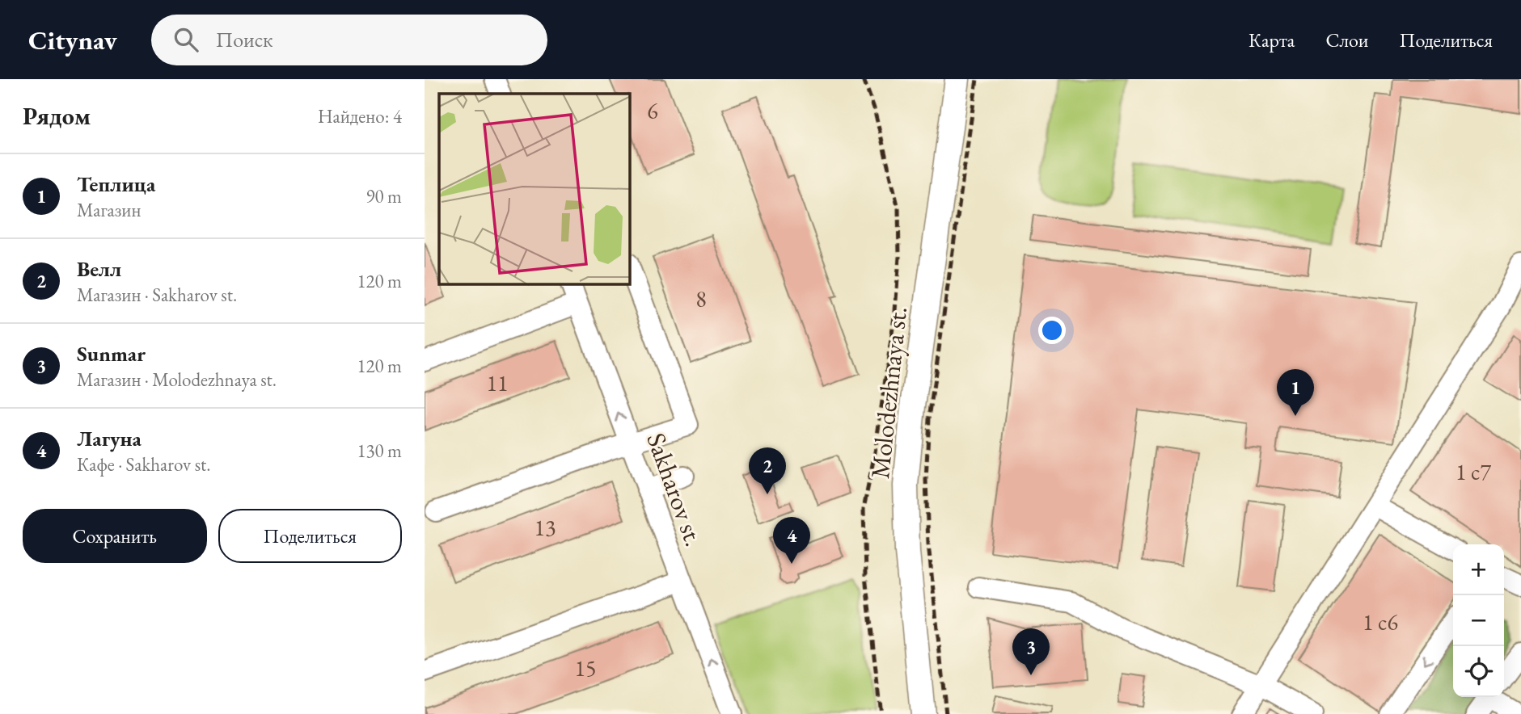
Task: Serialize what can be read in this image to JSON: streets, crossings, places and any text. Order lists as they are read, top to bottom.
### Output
{
  "streets": {
    "main road": ["Molodezhnaya st."],
    "street": ["Sakharov st."]
  },
  "one_way": ["Sakharov st."],
  "house_numbers": [
    "6",
    "8",
    "11",
    "1 с7",
    "13",
    "1 с6",
    "15"
  ],
  "page": {
    "header": "Citynav",
    "search": "Поиск",
    "nav": ["Карта", "Слои", "Поделиться"],
    "heading": ["Рядом", "Найдено: 4"],
    "list": [
      {
        "mark": "1",
        "name": "Теплица",
        "note": "Магазин",
        "value": "90 m"
      },
      {
        "mark": "2",
        "name": "Велл",
        "note": "Магазин · Sakharov st.",
        "value": "120 m"
      },
      {
        "mark": "3",
        "name": "Sunmar",
        "note": "Магазин · Molodezhnaya st.",
        "value": "120 m"
      },
      {
        "mark": "4",
        "name": "Лагуна",
        "note": "Кафе · Sakharov st.",
        "value": "130 m"
      }
    ],
    "pins": [
      "1",
      "2",
      "4",
      "3"
    ],
    "buttons": ["Сохранить", "Поделиться"],
    "map_buttons": ["+", "−"]
  }
}
